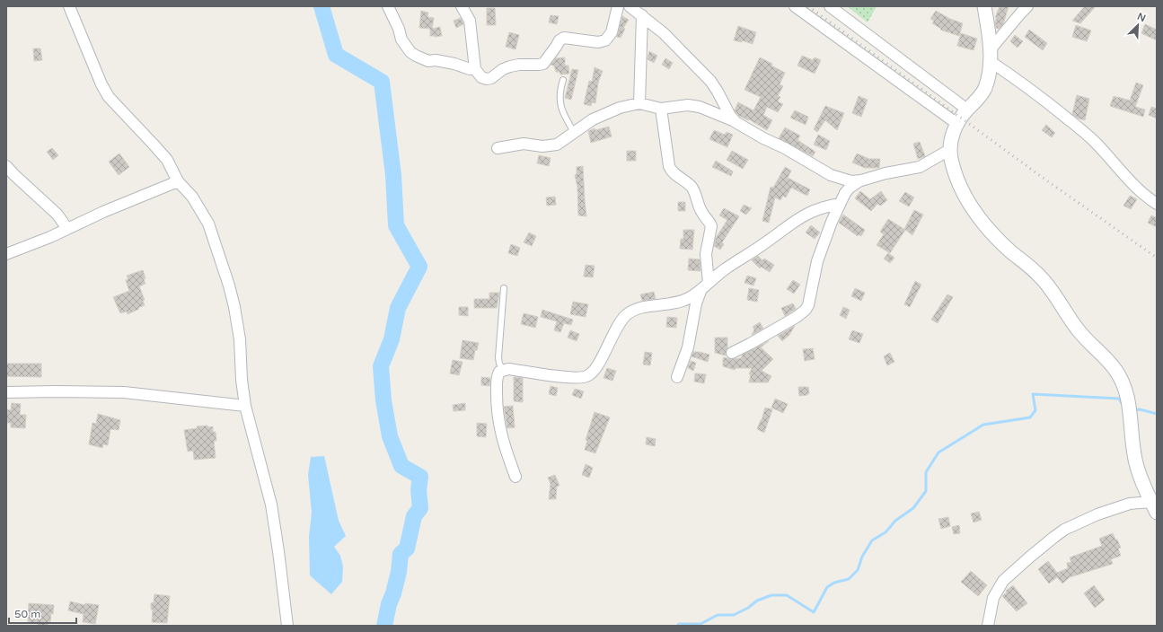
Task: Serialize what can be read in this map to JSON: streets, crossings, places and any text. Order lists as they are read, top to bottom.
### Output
{
  "scale_bar": "50 m",
  "north": "top right"
}
